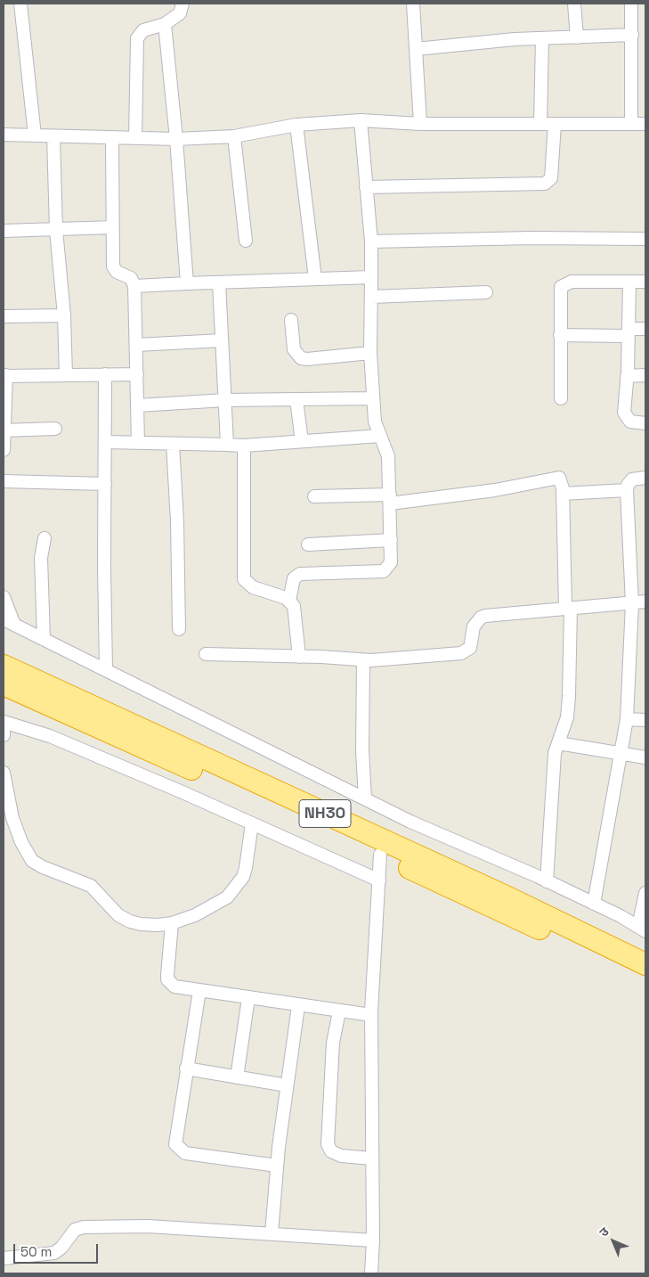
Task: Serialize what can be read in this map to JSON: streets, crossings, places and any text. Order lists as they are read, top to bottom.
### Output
{
  "streets": {
    "highway": ["NH30"]
  },
  "scale_bar": "50 m",
  "north": "top left"
}
